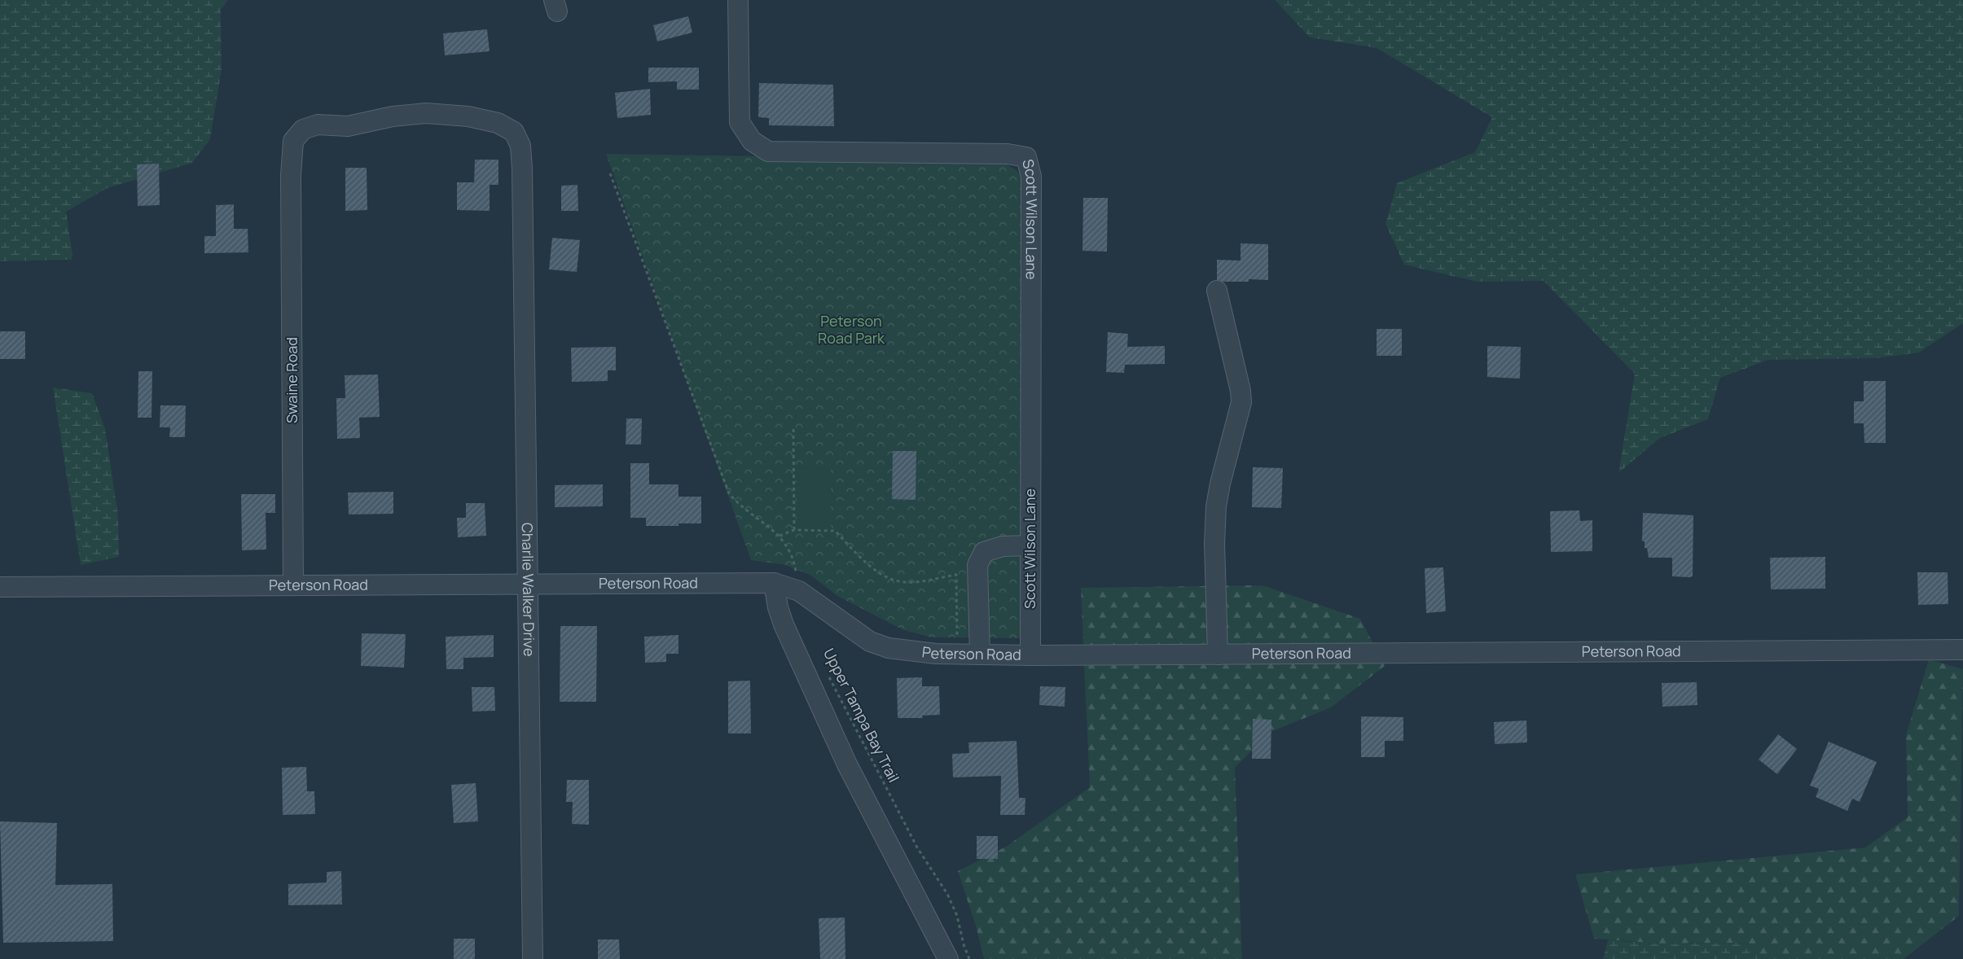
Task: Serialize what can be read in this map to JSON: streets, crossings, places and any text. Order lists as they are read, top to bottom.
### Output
{
  "streets": {
    "street": [
      "Scott Wilson Lane",
      "Swaine Road",
      "Peterson Road",
      "Charlie Walker Drive"
    ],
    "path": ["Upper Tampa Bay Trail"]
  },
  "crossings": [
    ["Scott Wilson Lane", "Peterson Road"],
    ["Swaine Road", "Peterson Road"],
    ["Swaine Road", "Charlie Walker Drive"],
    ["Peterson Road", "Charlie Walker Drive"]
  ],
  "parks": ["Peterson Road Park"]
}
